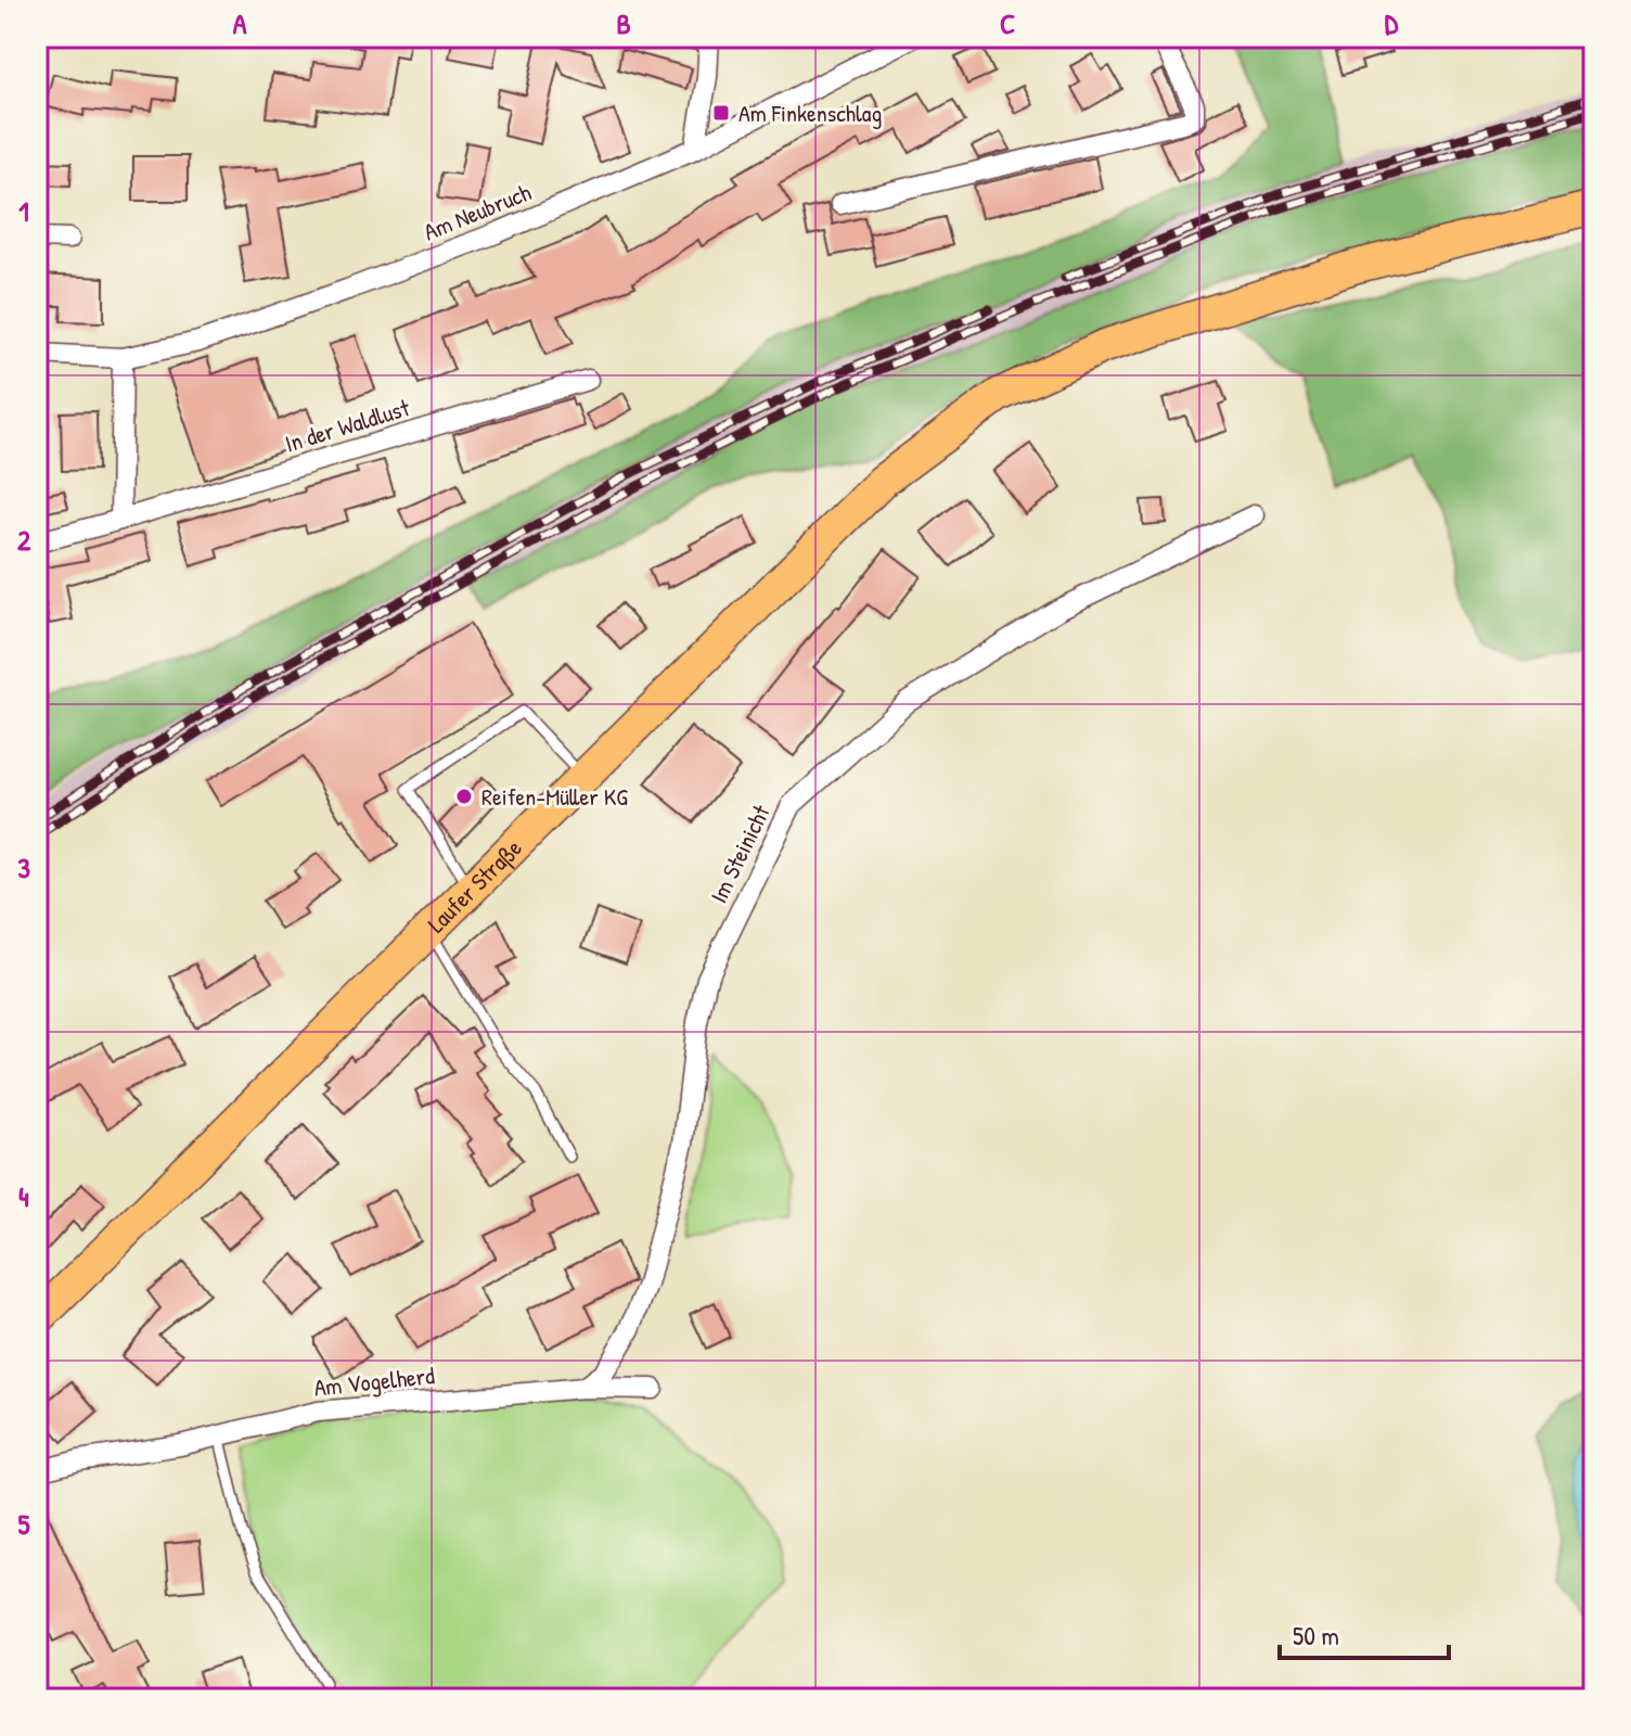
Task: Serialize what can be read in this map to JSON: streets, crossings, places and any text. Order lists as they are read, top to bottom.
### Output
{
  "streets": {
    "main road": ["Laufer Straße"],
    "street": [
      "Am Neubruch",
      "In der Waldlust",
      "Im Steinicht",
      "Am Vogelherd"
    ]
  },
  "crossings": [
    ["Im Steinicht", "Am Vogelherd"]
  ],
  "places": {
    "transit": ["Am Finkenschlag"],
    "other": ["Reifen-Müller KG"]
  },
  "scale_bar": "50 m",
  "grid": {
    "columns": [
      "A",
      "B",
      "C",
      "D"
    ],
    "rows": [
      "1",
      "2",
      "3",
      "4",
      "5"
    ]
  }
}
